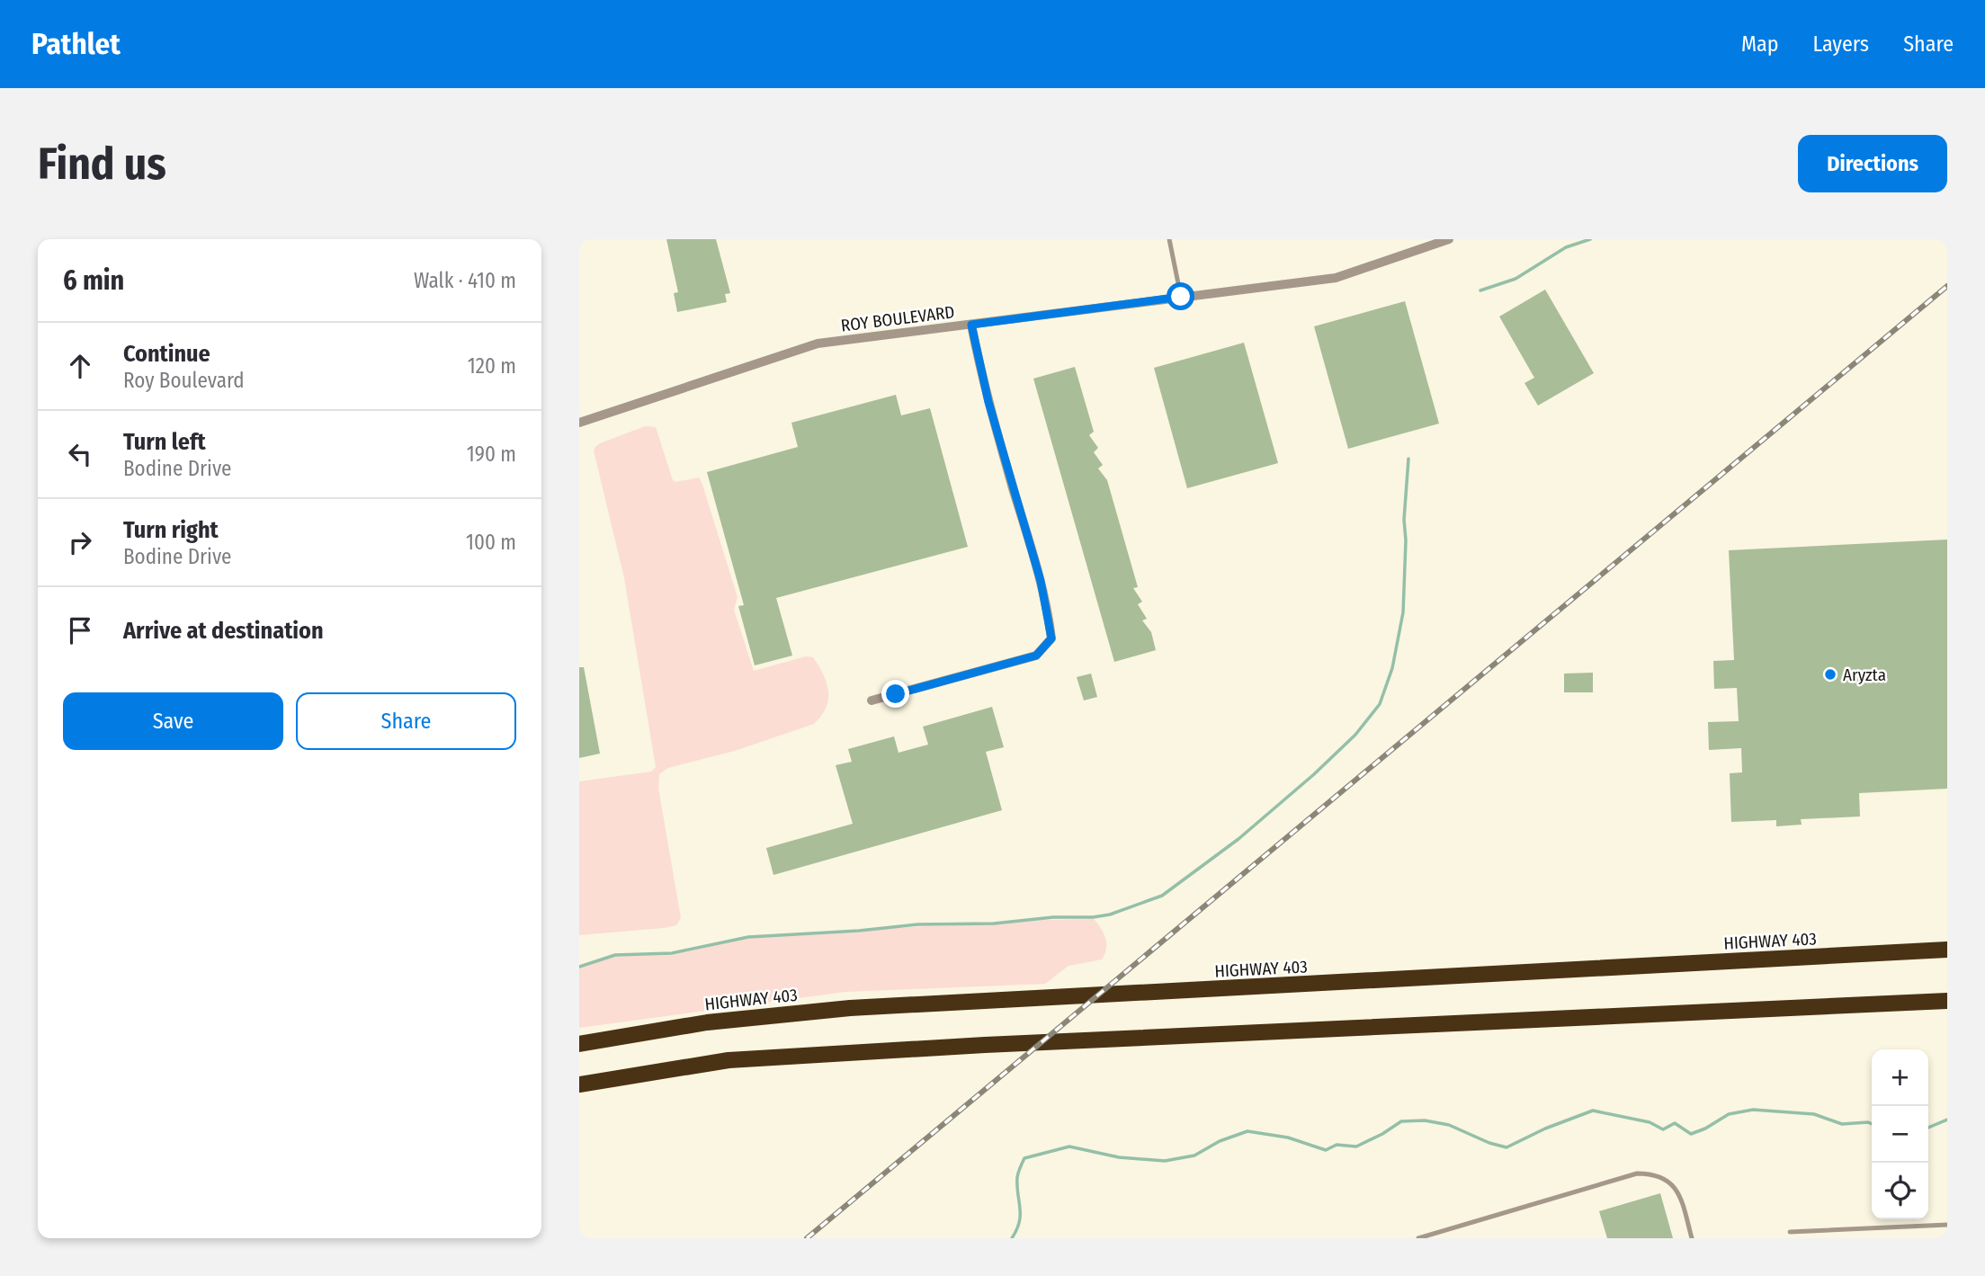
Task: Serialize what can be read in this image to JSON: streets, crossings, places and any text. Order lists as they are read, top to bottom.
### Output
{
  "streets": {
    "highway": ["HIGHWAY 403"],
    "street": ["ROY BOULEVARD"]
  },
  "places": ["Aryzta"],
  "page": {
    "header": "Pathlet",
    "nav": ["Map", "Layers", "Share"],
    "buttons": [
      "Directions",
      ["Save", "Share"]
    ],
    "title": "Find us",
    "heading": ["6 min", "Walk · 410 m"],
    "list": [
      ["Continue", "Roy Boulevard", "120 m"],
      ["Turn left", "Bodine Drive", "190 m"],
      ["Turn right", "Bodine Drive", "100 m"],
      "Arrive at destination"
    ],
    "map_buttons": ["+", "−"]
  }
}
